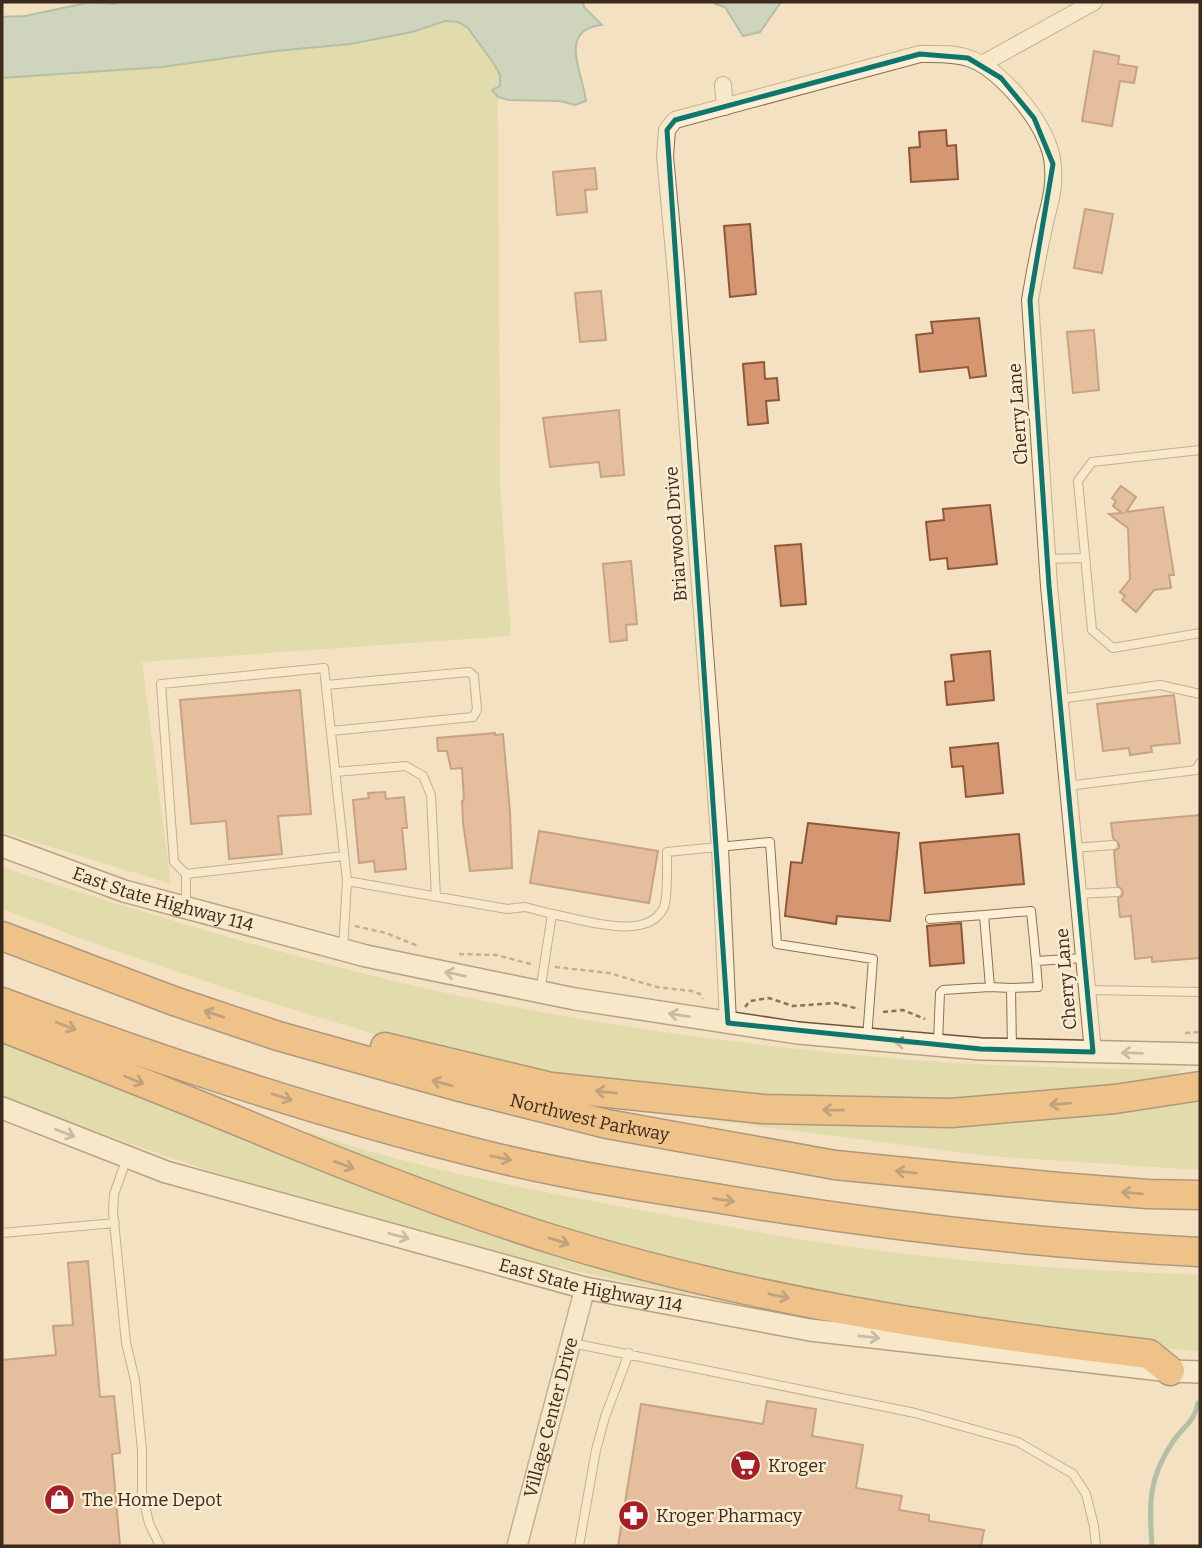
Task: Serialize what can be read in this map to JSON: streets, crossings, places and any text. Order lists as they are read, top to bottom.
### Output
{
  "streets": {
    "highway": ["Northwest Parkway"],
    "main road": ["East State Highway 114"],
    "street": ["Cherry Lane", "Briarwood Drive", "Village Center Drive"]
  },
  "crossings": [
    ["Cherry Lane", "Briarwood Drive"],
    ["Cherry Lane", "East State Highway 114"],
    ["Briarwood Drive", "East State Highway 114"],
    ["East State Highway 114", "Village Center Drive"]
  ],
  "places": {
    "supermarket": ["Kroger"],
    "shop": ["The Home Depot"],
    "pharmacy": ["Kroger Pharmacy"]
  }
}
